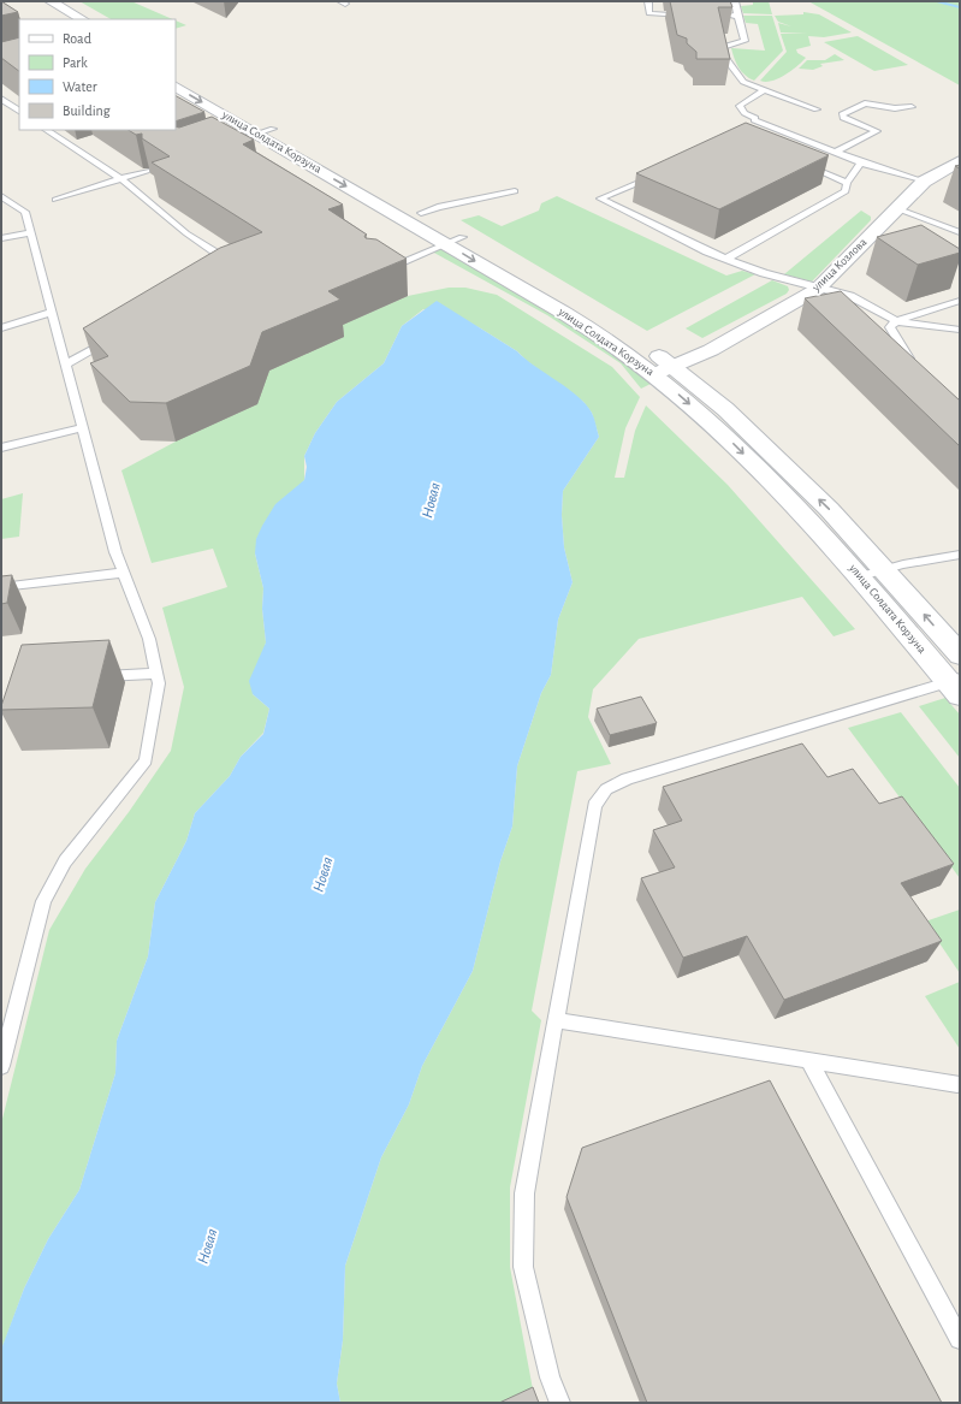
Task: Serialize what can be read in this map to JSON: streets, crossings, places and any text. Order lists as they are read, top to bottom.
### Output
{
  "streets": {
    "street": ["улица Солдата Корзуна", "улица Козлова"]
  },
  "crossings": [
    ["улица Солдата Корзуна", "улица Козлова"]
  ],
  "water": ["Новая"],
  "legend": [
    "Road",
    "Park",
    "Water",
    "Building"
  ]
}
